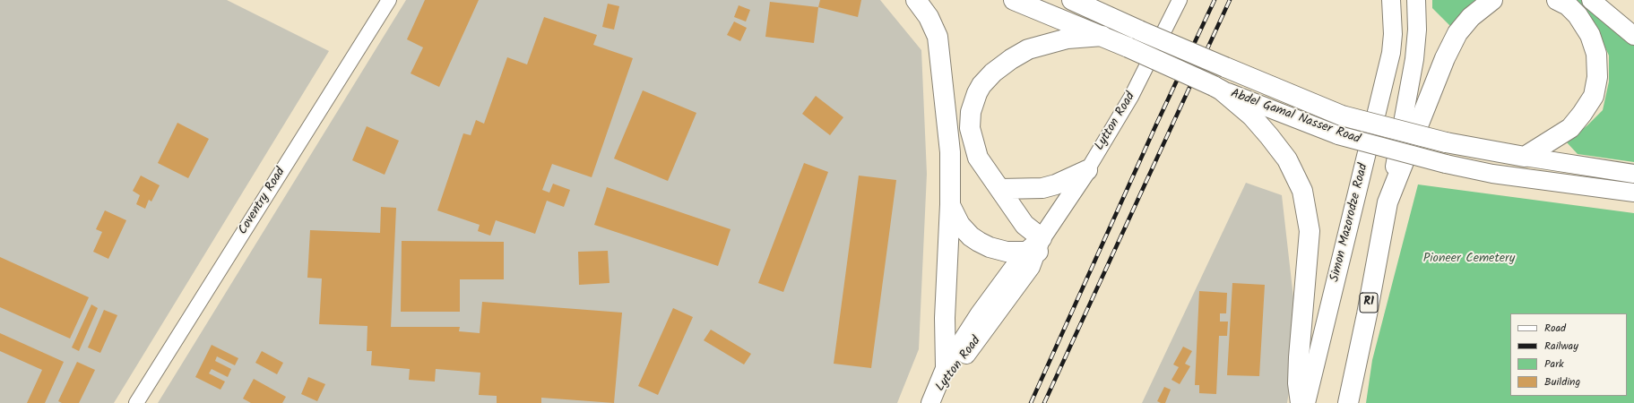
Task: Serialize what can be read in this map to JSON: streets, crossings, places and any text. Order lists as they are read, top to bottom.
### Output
{
  "streets": {
    "highway": ["Abdel Gamal Nasser Road", "R1"],
    "main road": ["Lytton Road", "Simon Mazorodze Road"],
    "street": ["Coventry Road"]
  },
  "parks": ["Pioneer Cemetery"],
  "legend": [
    "Road",
    "Railway",
    "Park",
    "Building"
  ]
}
